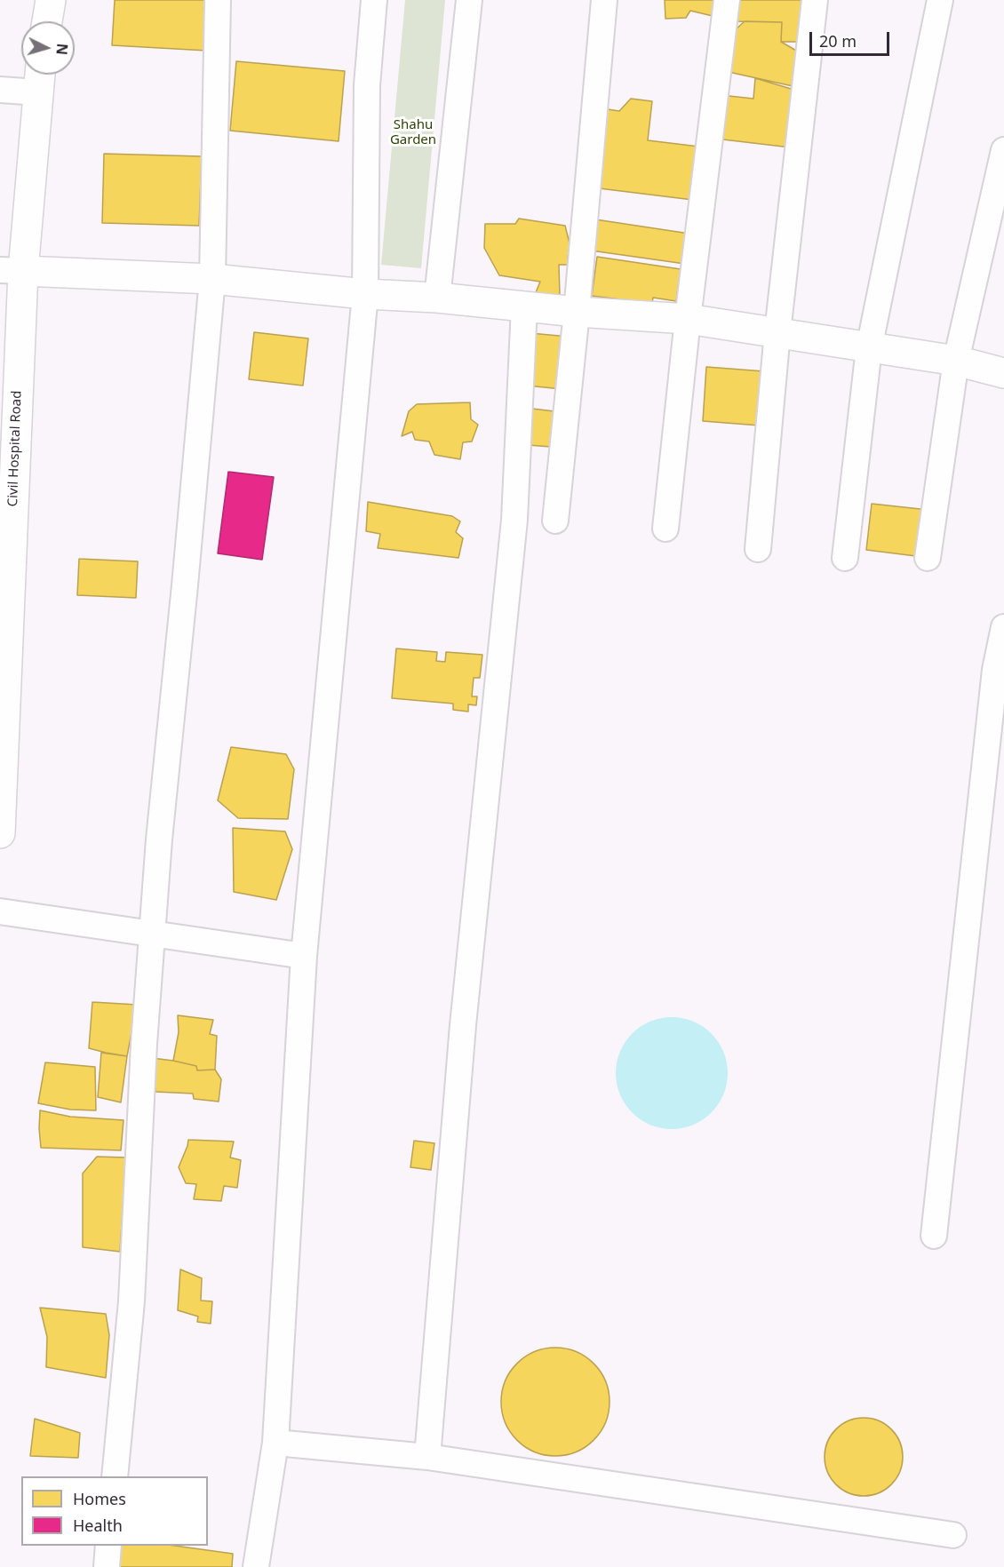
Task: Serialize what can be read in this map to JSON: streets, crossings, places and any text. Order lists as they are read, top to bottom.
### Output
{
  "streets": {
    "street": ["Civil Hospital Road"]
  },
  "parks": ["Shahu Garden"],
  "legend": ["Homes", "Health"],
  "scale_bar": "20 m",
  "north": "right"
}
